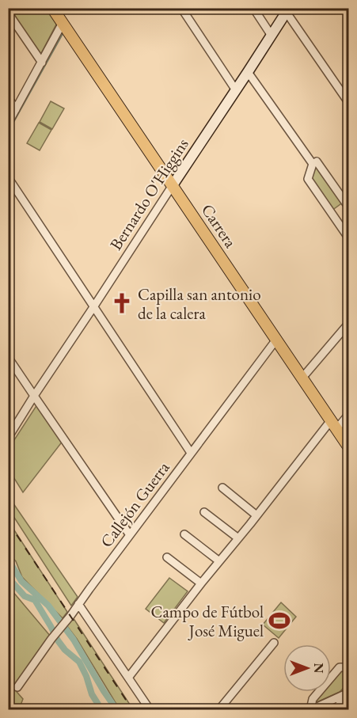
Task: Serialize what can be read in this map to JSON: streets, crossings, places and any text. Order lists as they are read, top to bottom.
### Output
{
  "streets": {
    "main road": ["Carrera"],
    "street": ["Bernardo O'Higgins", "Callejón Guerra"]
  },
  "crossings": [
    ["Bernardo O'Higgins", "Carrera"],
    ["Carrera", "Callejón Guerra"]
  ],
  "places": {
    "church": ["Capilla san antonio de la calera"],
    "sports": ["Campo de Fútbol José Miguel"]
  },
  "north": "right"
}
